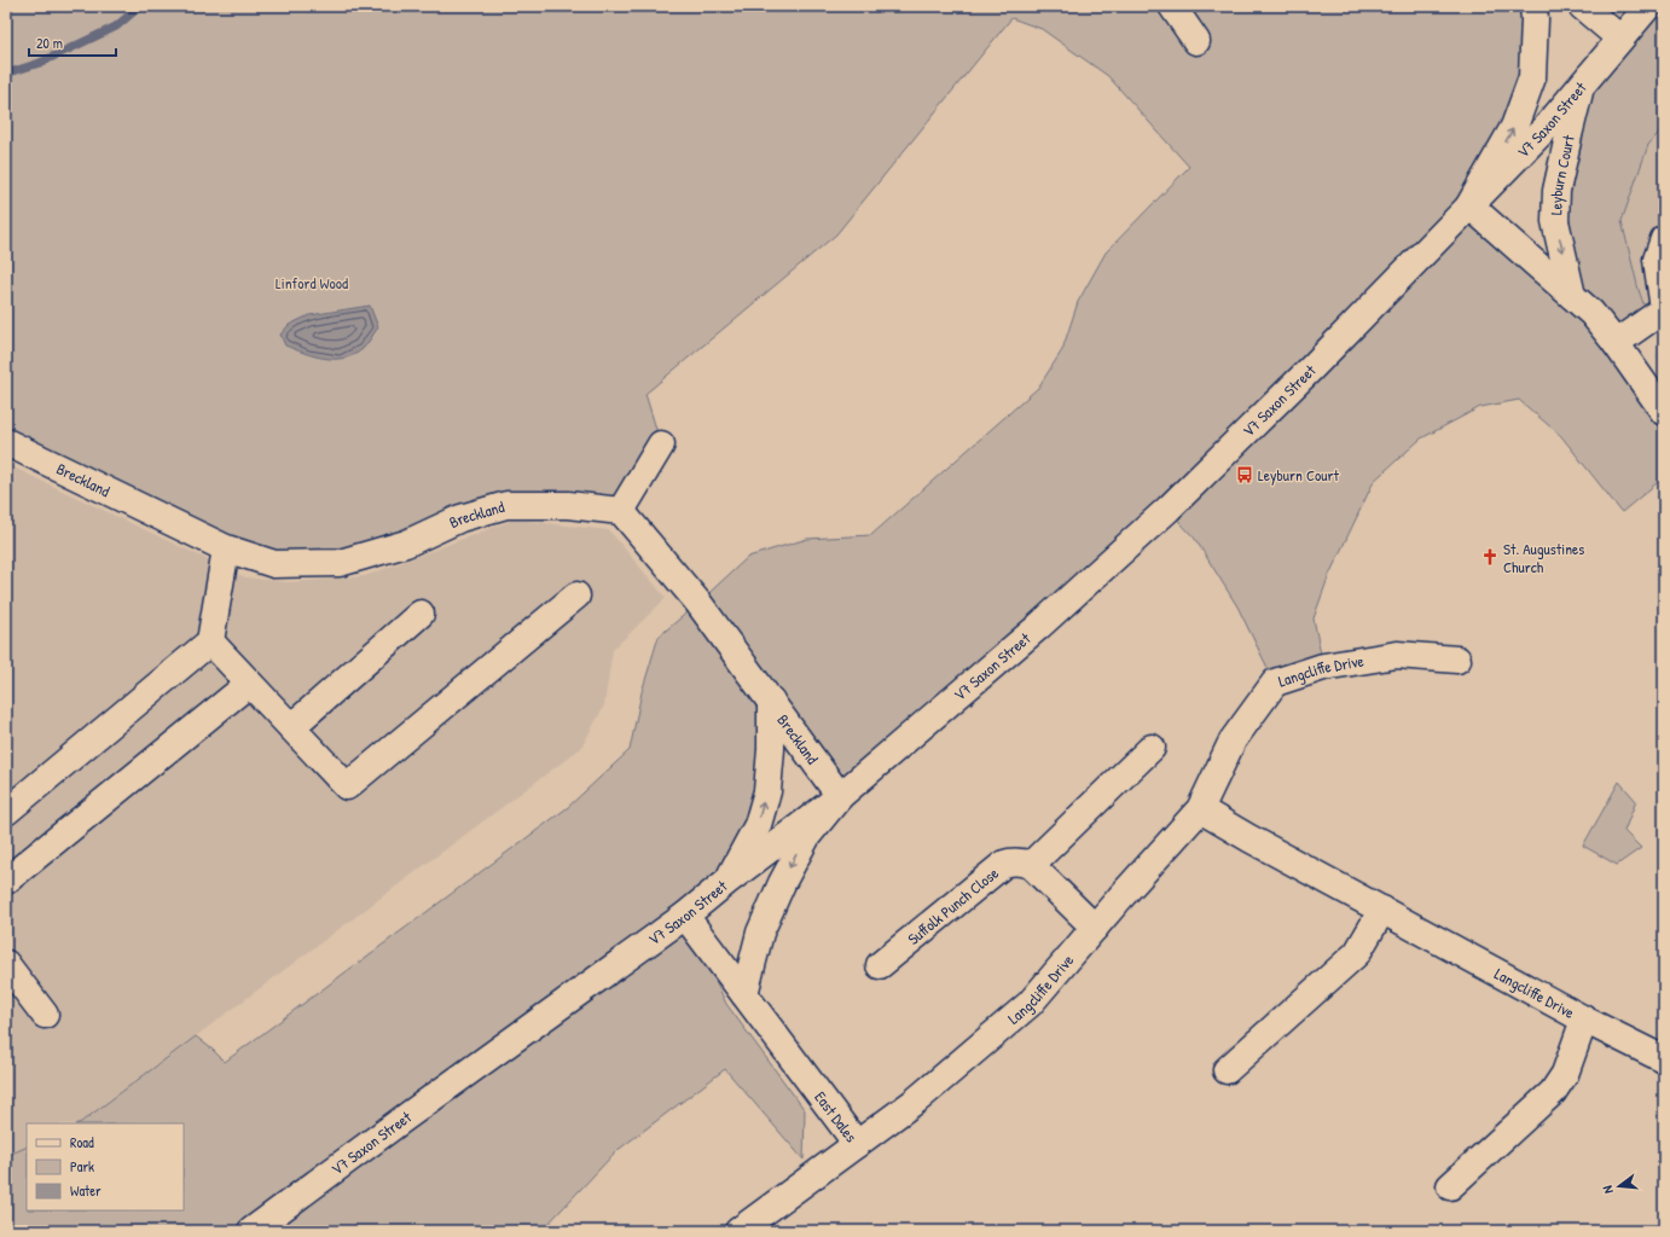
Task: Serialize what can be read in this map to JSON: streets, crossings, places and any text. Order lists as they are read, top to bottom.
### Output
{
  "streets": {
    "street": [
      "V7 Saxon Street",
      "Leyburn Court",
      "Breckland",
      "Langcliffe Drive",
      "Suffolk Punch Close",
      "East Dales"
    ]
  },
  "crossings": [
    ["V7 Saxon Street", "Leyburn Court"],
    ["V7 Saxon Street", "Breckland"],
    ["V7 Saxon Street", "East Dales"],
    ["Langcliffe Drive", "East Dales"]
  ],
  "parks": ["Linford Wood"],
  "places": {
    "bus stop": ["Leyburn Court"],
    "church": ["St. Augustines Church"]
  },
  "legend": ["Road", "Park", "Water"],
  "scale_bar": "20 m",
  "north": "left"
}
